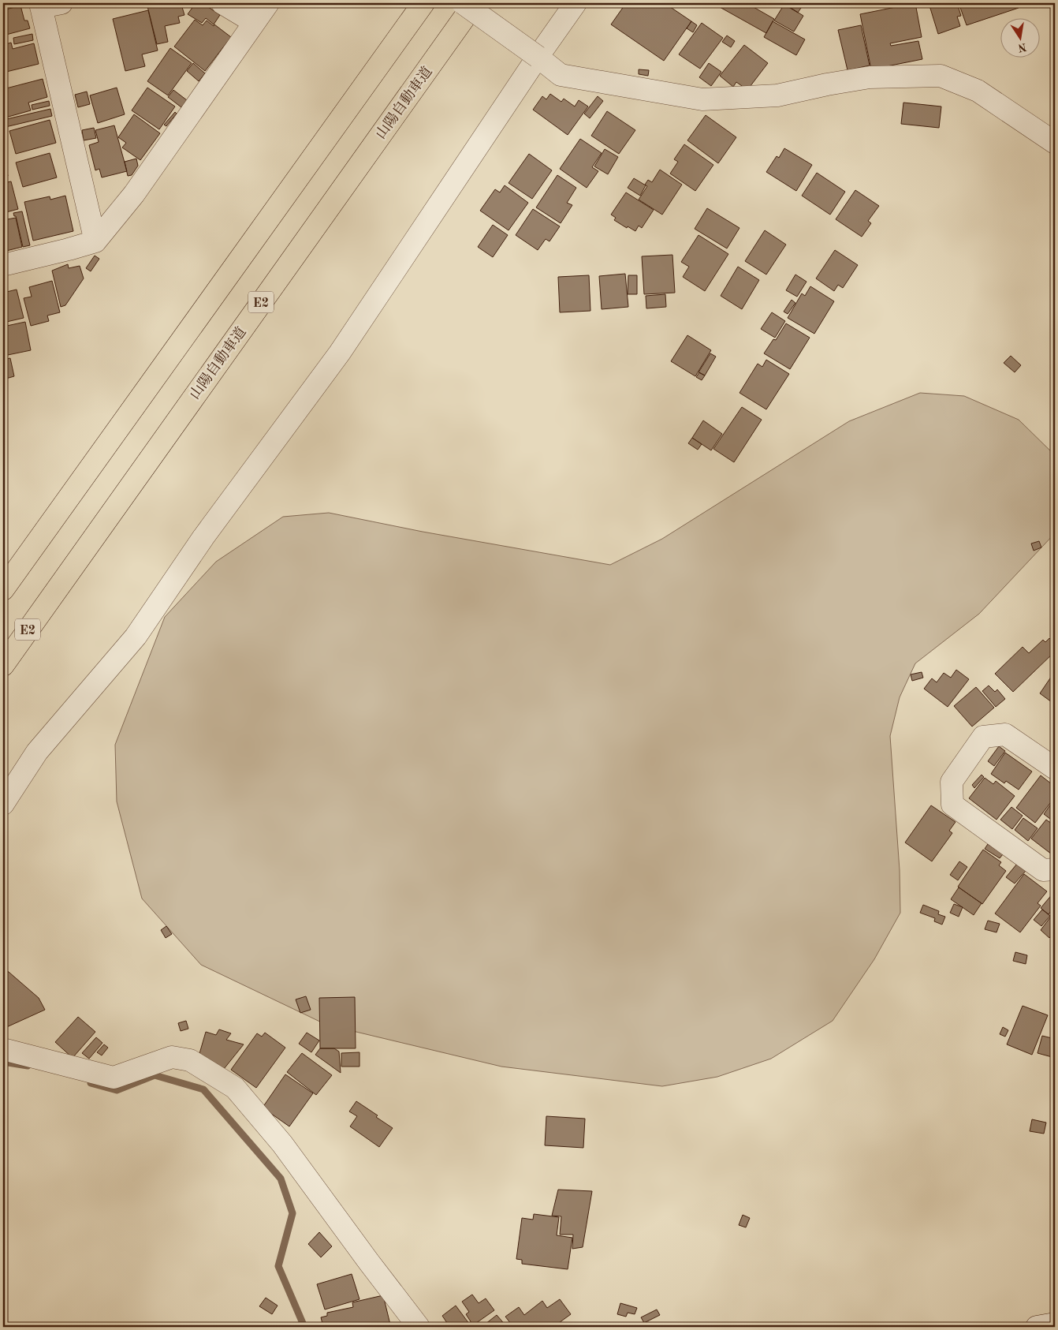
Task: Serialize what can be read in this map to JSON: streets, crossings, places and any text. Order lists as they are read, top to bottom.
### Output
{
  "streets": {
    "highway": ["山陽自動車道", "E2"]
  },
  "north": "bottom"
}
